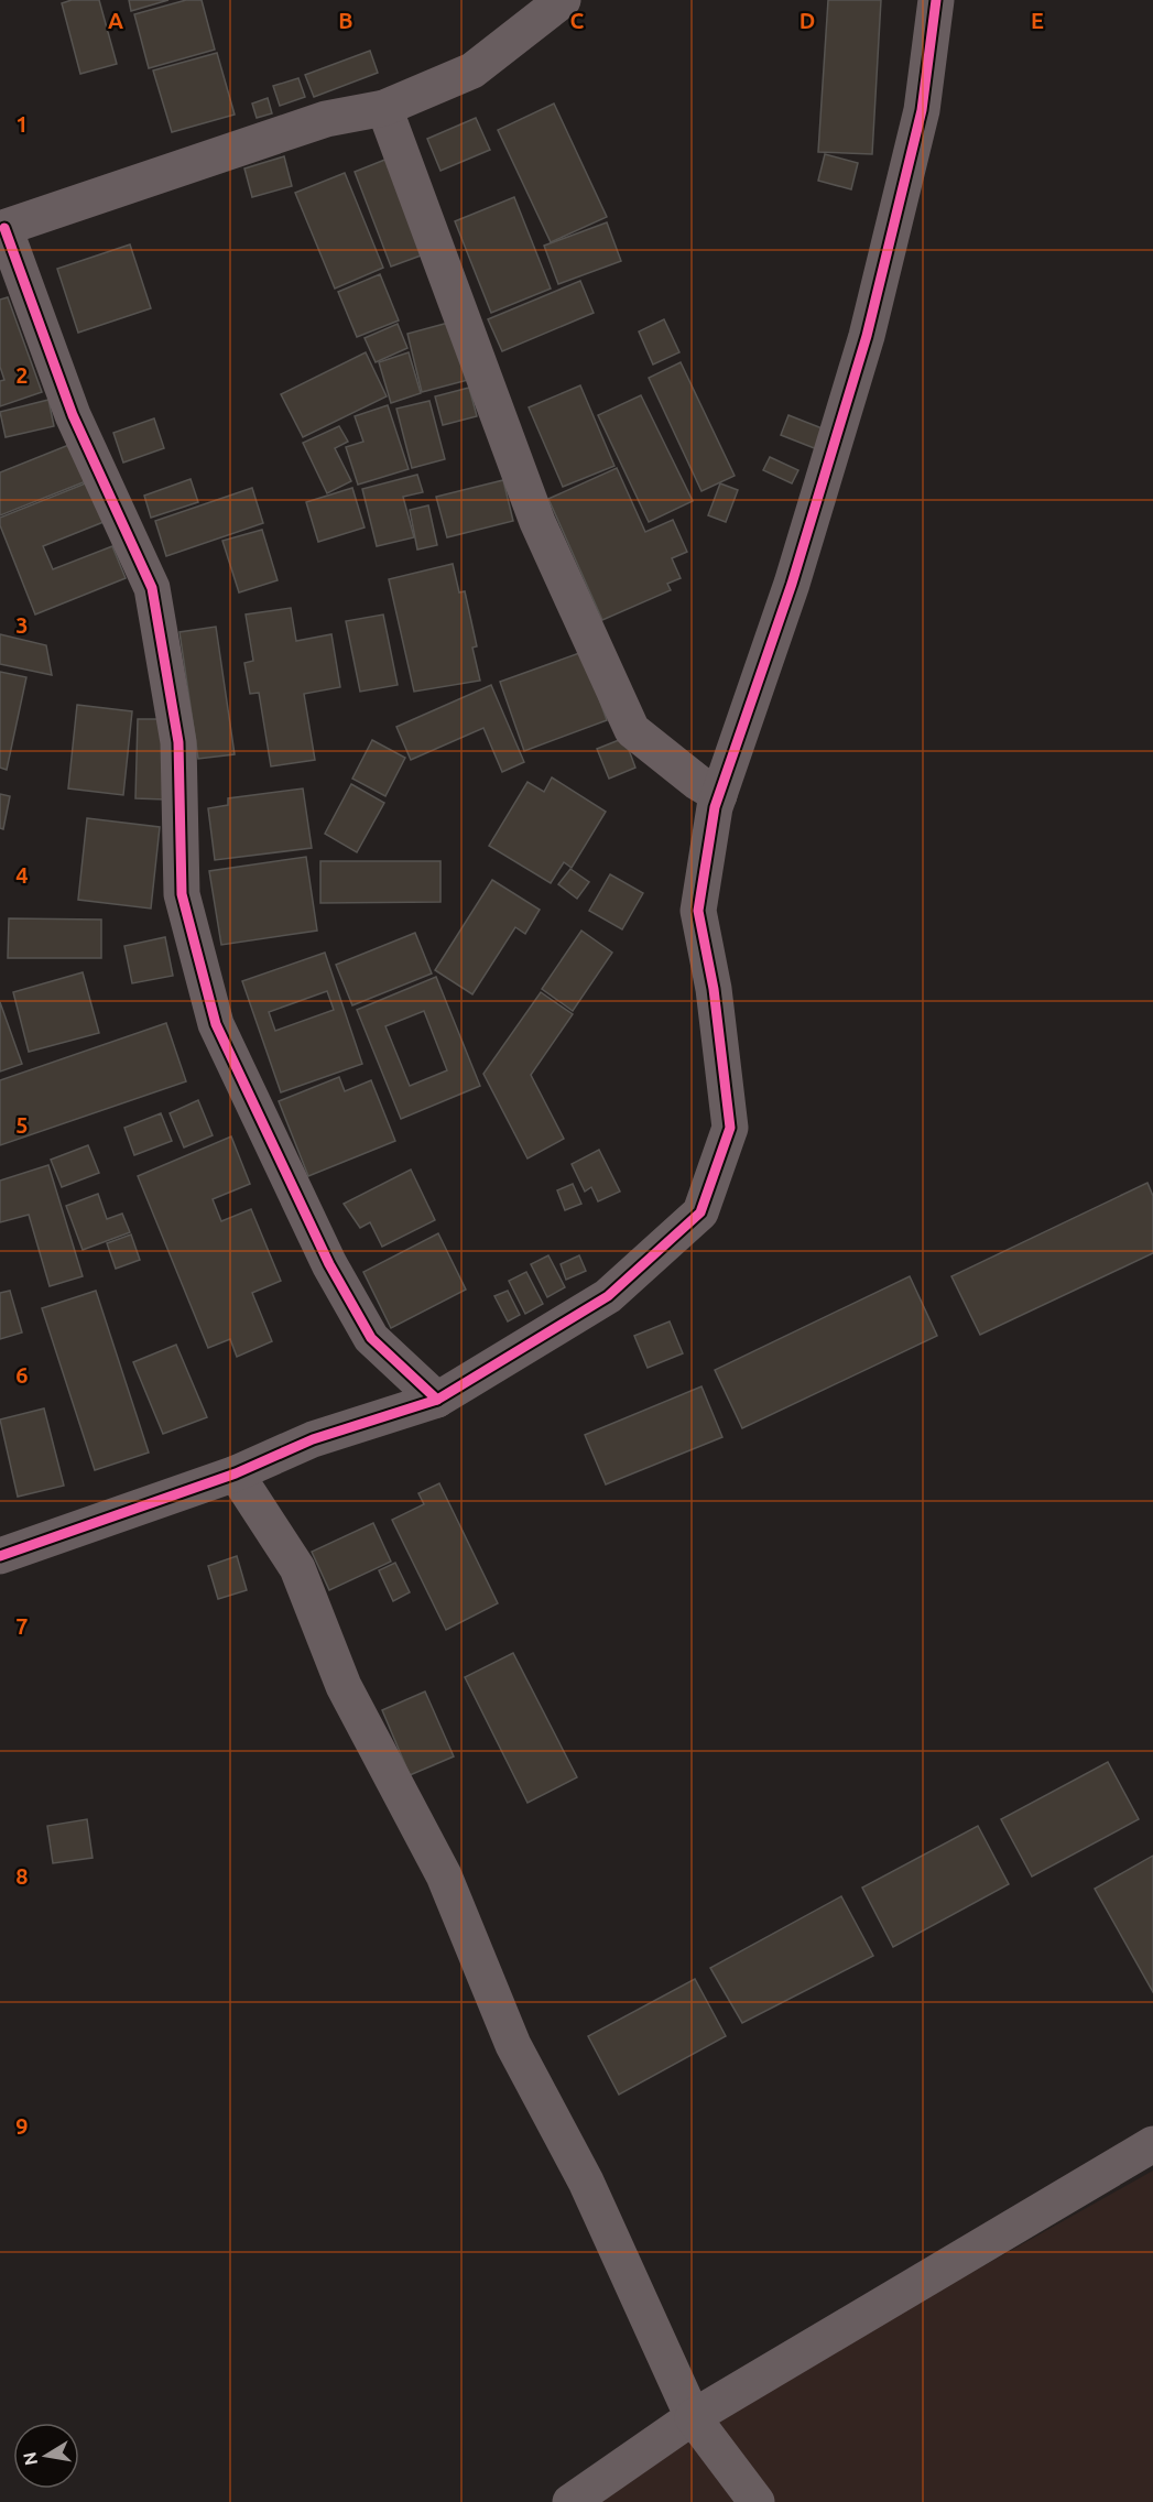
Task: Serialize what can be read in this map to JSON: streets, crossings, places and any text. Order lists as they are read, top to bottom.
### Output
{
  "north": "left",
  "grid": {
    "columns": [
      "A",
      "B",
      "C",
      "D",
      "E"
    ],
    "rows": [
      "1",
      "2",
      "3",
      "4",
      "5",
      "6",
      "7",
      "8",
      "9"
    ]
  }
}
